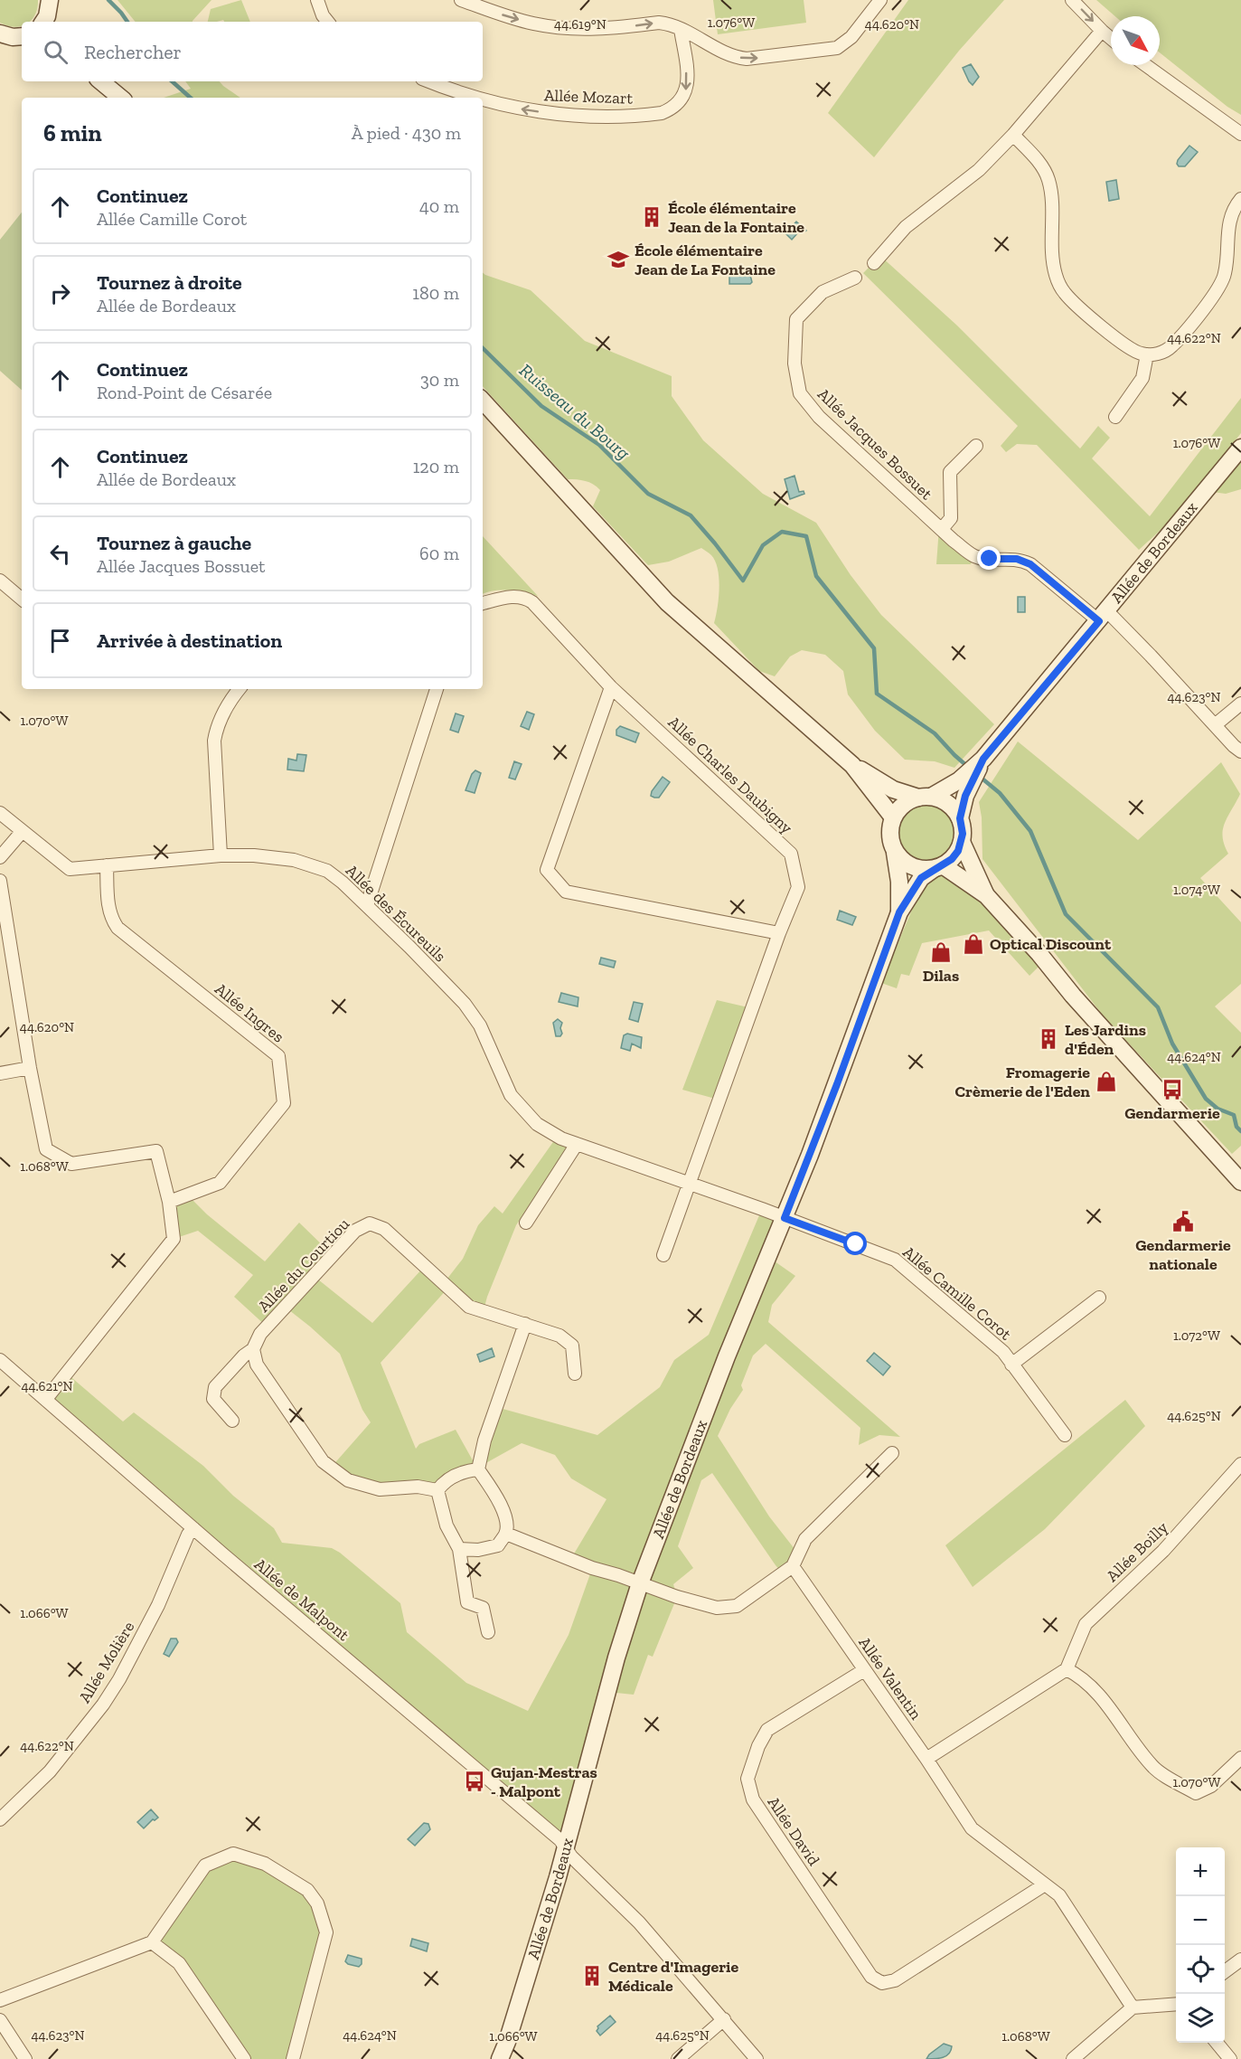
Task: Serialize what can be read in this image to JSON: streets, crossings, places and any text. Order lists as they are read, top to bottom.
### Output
{
  "streets": {
    "main road": ["Allée de Bordeaux"],
    "street": [
      "Allée Mozart",
      "Allée Jacques Bossuet",
      "Allée Charles Daubigny",
      "Allée des Écureuils",
      "Allée Ingres",
      "Allée du Courtiou",
      "Allée Camille Corot",
      "Allée Boilly",
      "Allée de Malpont",
      "Allée Molière",
      "Allée Valentin",
      "Allée David"
    ]
  },
  "crossings": [
    ["Allée Jacques Bossuet", "Allée de Bordeaux"],
    ["Allée de Bordeaux", "Allée des Écureuils"],
    ["Allée de Bordeaux", "Allée Camille Corot"],
    ["Allée de Bordeaux", "Allée de Malpont"],
    ["Allée Charles Daubigny", "Allée des Écureuils"],
    ["Allée des Écureuils", "Allée Ingres"],
    ["Allée des Écureuils", "Allée Camille Corot"],
    ["Allée de Malpont", "Allée Molière"],
    ["Allée Valentin", "Allée David"]
  ],
  "water": ["Ruisseau du Bourg"],
  "places": {
    "building": ["École élémentaire Jean de la Fontaine", "Les Jardins d'Éden", "Centre d'Imagerie Médicale"],
    "school or university": ["École élémentaire Jean de La Fontaine"],
    "shop": ["Optical Discount", "Dilas", "Fromagerie Crèmerie de l'Eden"],
    "bus stop": ["Gendarmerie", "Gujan-Mestras - Malpont"],
    "public building": ["Gendarmerie nationale"]
  },
  "north": "bottom right",
  "page": {
    "search": "Rechercher",
    "heading": ["6 min", "À pied · 430 m"],
    "list": [
      ["Continuez", "Allée Camille Corot", "40 m"],
      ["Tournez à droite", "Allée de Bordeaux", "180 m"],
      ["Continuez", "Rond-Point de Césarée", "30 m"],
      ["Continuez", "Allée de Bordeaux", "120 m"],
      ["Tournez à gauche", "Allée Jacques Bossuet", "60 m"],
      "Arrivée à destination"
    ],
    "map_buttons": ["+", "−"]
  },
  "coordinates": [
    "1.076°W",
    "44.619°N",
    "44.620°N",
    "44.622°N",
    "44.623°N",
    "1.070°W",
    "1.074°W",
    "44.624°N",
    "1.068°W",
    "1.072°W",
    "44.621°N",
    "44.625°N",
    "1.066°W"
  ]
}
